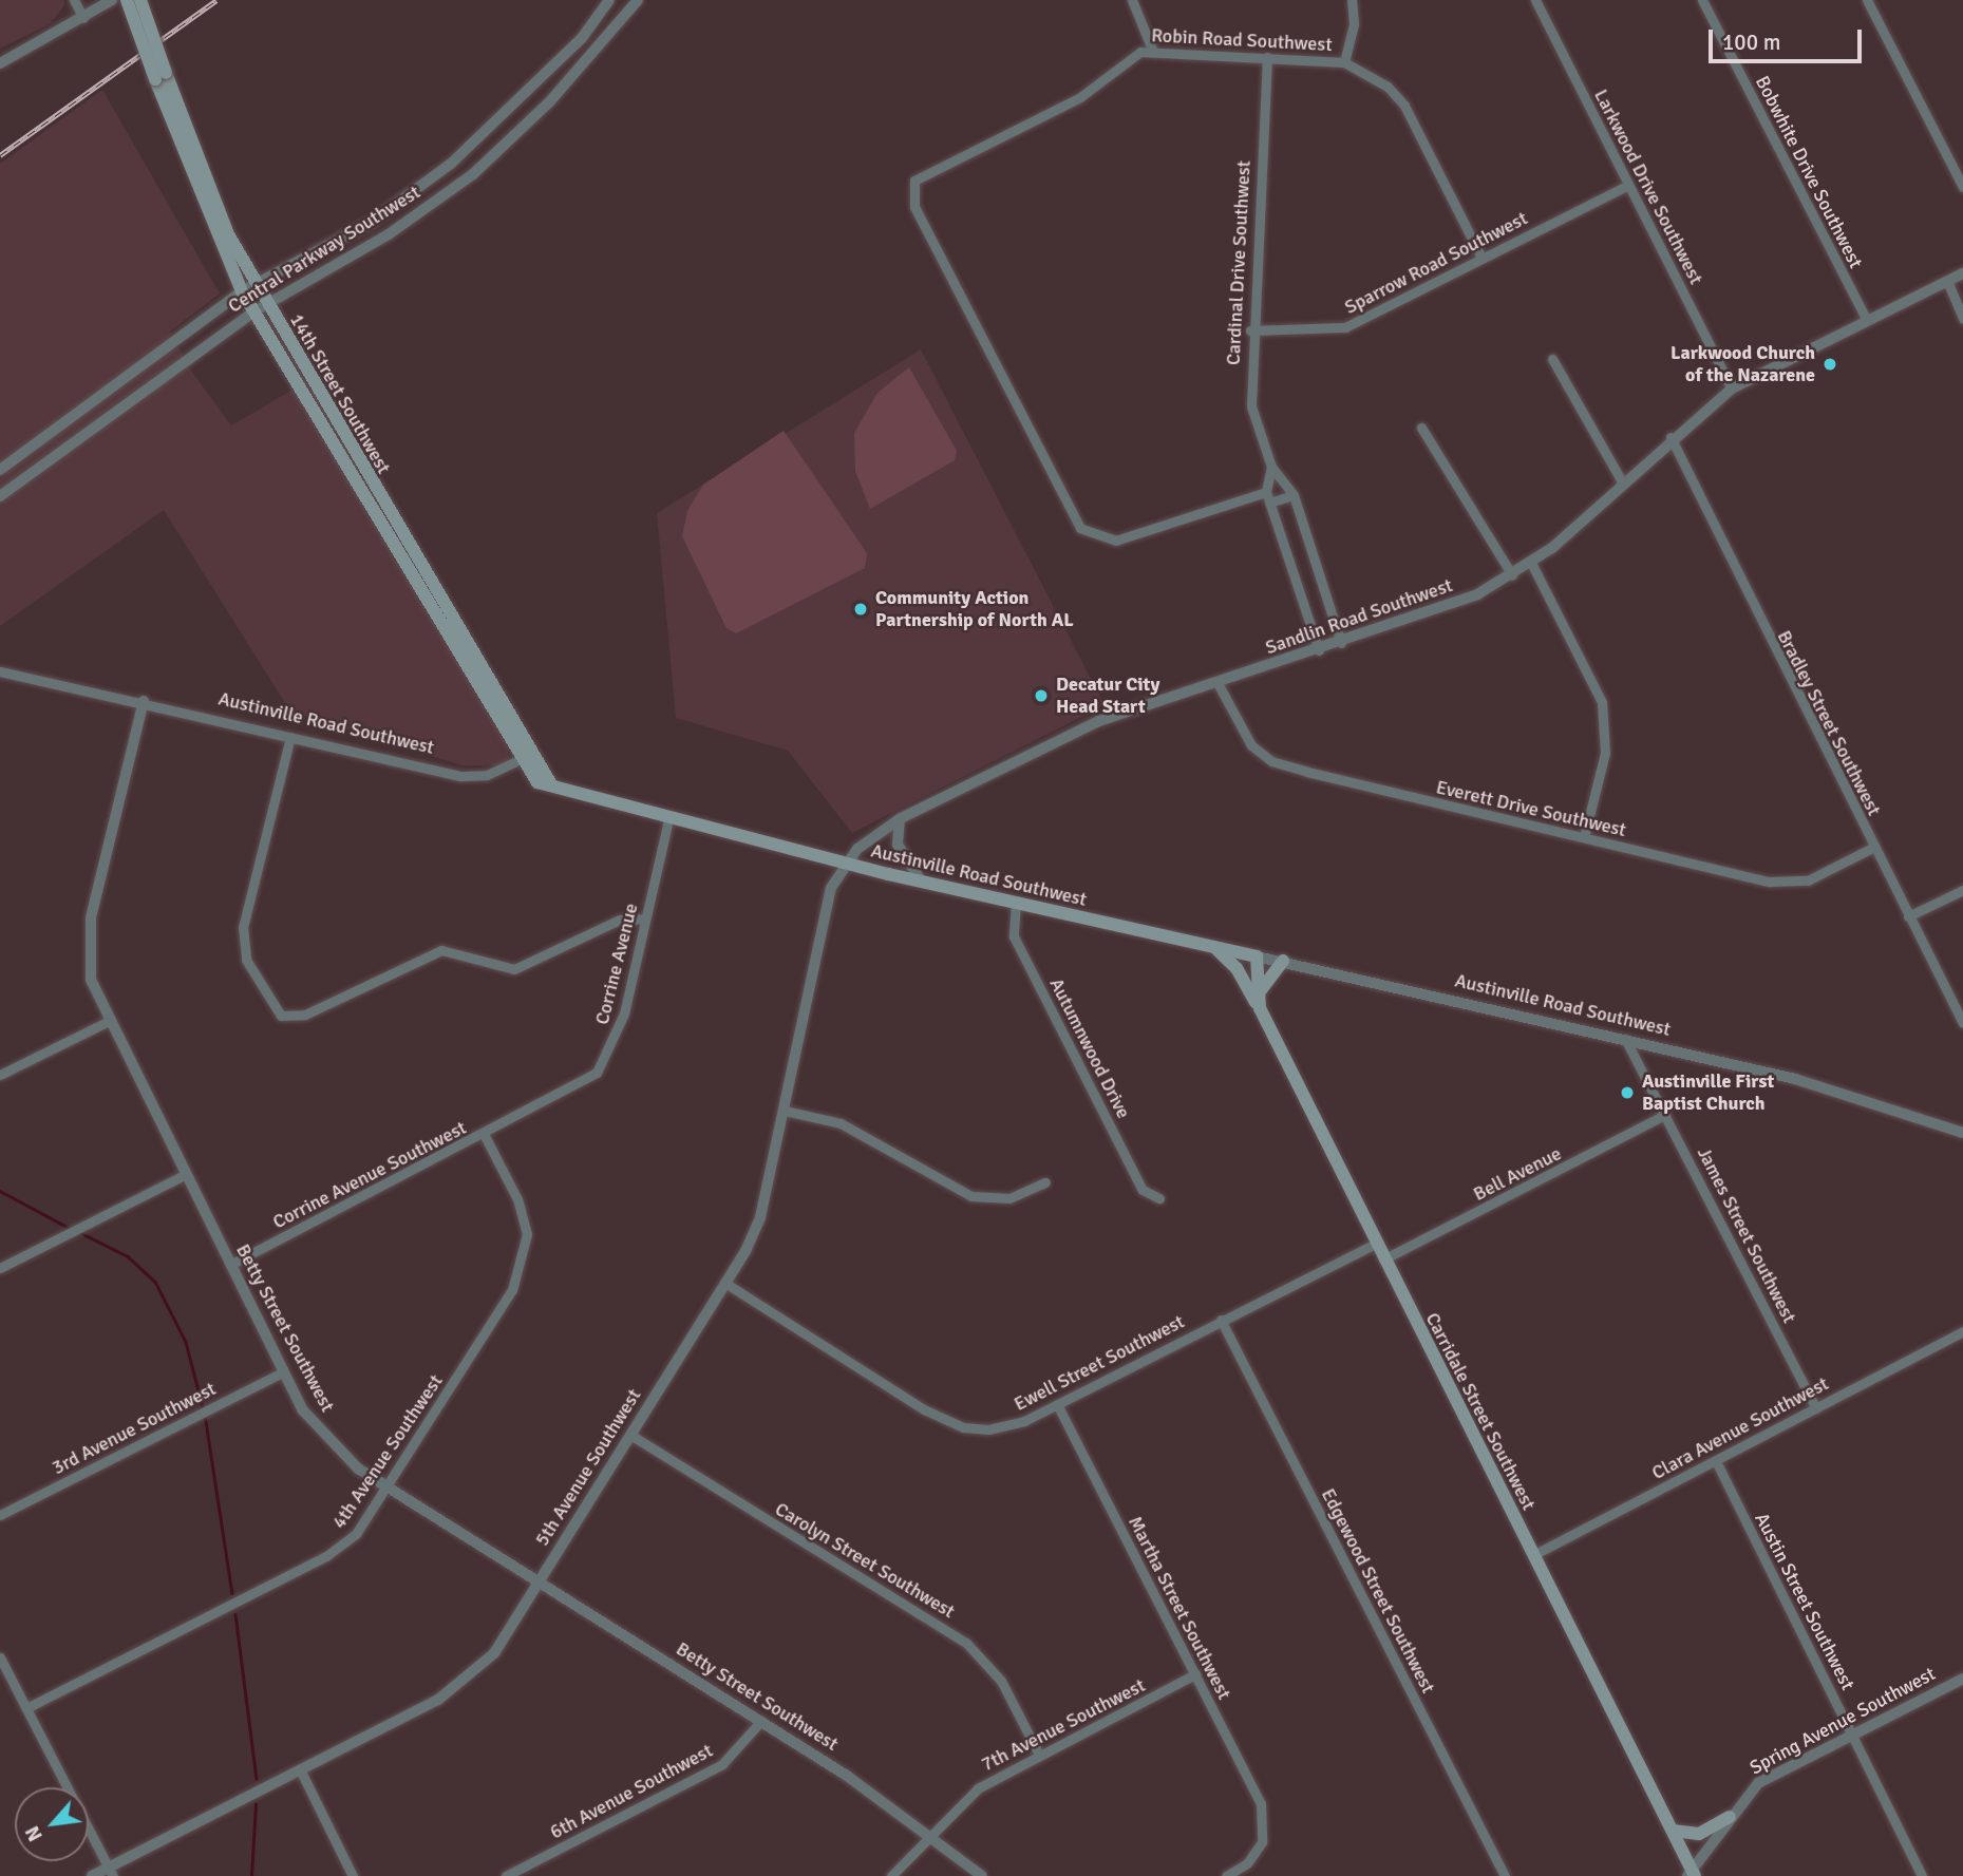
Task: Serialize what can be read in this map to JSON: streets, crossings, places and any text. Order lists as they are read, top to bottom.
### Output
{
  "streets": {
    "main road": ["14th Street Southwest", "Austinville Road Southwest", "Carridale Street Southwest"],
    "street": [
      "Robin Road Southwest",
      "Bobwhite Drive Southwest",
      "Larkwood Drive Southwest",
      "Central Parkway Southwest",
      "Cardinal Drive Southwest",
      "Sparrow Road Southwest",
      "Sandlin Road Southwest",
      "Bradley Street Southwest",
      "Everett Drive Southwest",
      "Corrine Avenue",
      "Autumnwood Drive",
      "Bell Avenue",
      "Corrine Avenue Southwest",
      "James Street Southwest",
      "Betty Street Southwest",
      "Ewell Street Southwest",
      "3rd Avenue Southwest",
      "Clara Avenue Southwest",
      "4th Avenue Southwest",
      "5th Avenue Southwest",
      "Carolyn Street Southwest",
      "Edgewood Street Southwest",
      "Austin Street Southwest",
      "Martha Street Southwest",
      "Spring Avenue Southwest",
      "7th Avenue Southwest",
      "6th Avenue Southwest"
    ]
  },
  "crossings": [
    ["Robin Road Southwest", "Cardinal Drive Southwest"],
    ["Robin Road Southwest", "Sparrow Road Southwest"],
    ["Bobwhite Drive Southwest", "Sandlin Road Southwest"],
    ["Larkwood Drive Southwest", "Sparrow Road Southwest"],
    ["Larkwood Drive Southwest", "Sandlin Road Southwest"],
    ["Central Parkway Southwest", "14th Street Southwest"],
    ["Cardinal Drive Southwest", "Sparrow Road Southwest"],
    ["Cardinal Drive Southwest", "Sandlin Road Southwest"],
    ["14th Street Southwest", "Austinville Road Southwest"],
    ["Sandlin Road Southwest", "Austinville Road Southwest"],
    ["Sandlin Road Southwest", "Bradley Street Southwest"],
    ["Sandlin Road Southwest", "Everett Drive Southwest"],
    ["Sandlin Road Southwest", "5th Avenue Southwest"],
    ["Austinville Road Southwest", "Corrine Avenue"],
    ["Austinville Road Southwest", "Autumnwood Drive"],
    ["Austinville Road Southwest", "James Street Southwest"],
    ["Austinville Road Southwest", "Betty Street Southwest"],
    ["Austinville Road Southwest", "Carridale Street Southwest"],
    ["Austinville Road Southwest", "5th Avenue Southwest"],
    ["Bradley Street Southwest", "Everett Drive Southwest"],
    ["Corrine Avenue", "Corrine Avenue Southwest"],
    ["Corrine Avenue", "4th Avenue Southwest"],
    ["Bell Avenue", "James Street Southwest"],
    ["Bell Avenue", "Carridale Street Southwest"],
    ["Corrine Avenue Southwest", "Betty Street Southwest"],
    ["Corrine Avenue Southwest", "4th Avenue Southwest"],
    ["James Street Southwest", "Clara Avenue Southwest"],
    ["Betty Street Southwest", "3rd Avenue Southwest"],
    ["Betty Street Southwest", "4th Avenue Southwest"],
    ["Betty Street Southwest", "5th Avenue Southwest"],
    ["Betty Street Southwest", "7th Avenue Southwest"],
    ["Betty Street Southwest", "6th Avenue Southwest"],
    ["Ewell Street Southwest", "Carridale Street Southwest"],
    ["Ewell Street Southwest", "5th Avenue Southwest"],
    ["Ewell Street Southwest", "Edgewood Street Southwest"],
    ["Ewell Street Southwest", "Martha Street Southwest"],
    ["Carridale Street Southwest", "Clara Avenue Southwest"],
    ["Carridale Street Southwest", "Spring Avenue Southwest"],
    ["Clara Avenue Southwest", "Austin Street Southwest"],
    ["5th Avenue Southwest", "Carolyn Street Southwest"],
    ["Carolyn Street Southwest", "7th Avenue Southwest"],
    ["Austin Street Southwest", "Spring Avenue Southwest"],
    ["Martha Street Southwest", "7th Avenue Southwest"]
  ],
  "places": [
    "Larkwood Church of the Nazarene",
    "Community Action Partnership of North AL",
    "Decatur City Head Start",
    "Austinville First Baptist Church"
  ],
  "scale_bar": "100 m",
  "north": "bottom left"
}
